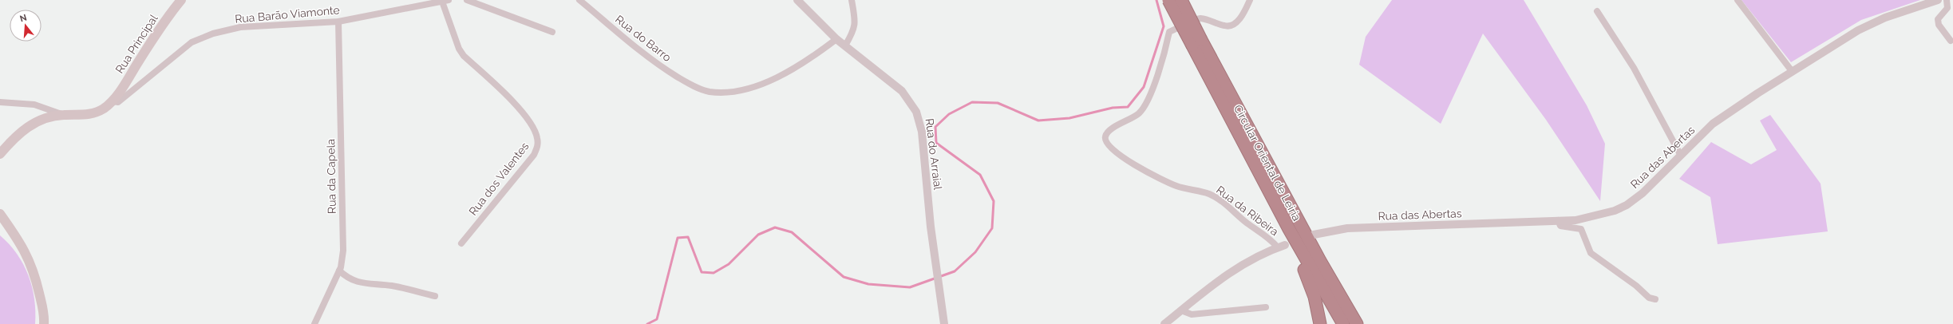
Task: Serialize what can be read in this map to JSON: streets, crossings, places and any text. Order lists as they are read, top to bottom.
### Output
{
  "streets": {
    "highway": ["Circular Oriental de Leiria"],
    "main road": ["Rua Principal"],
    "street": [
      "Rua Barão Viamonte",
      "Rua do Barro",
      "Rua do Arraial",
      "Rua das Abertas",
      "Rua da Capela",
      "Rua dos Valentes",
      "Rua da Ribeira"
    ]
  },
  "crossings": [
    ["Rua Barão Viamonte", "Rua Principal"],
    ["Rua Barão Viamonte", "Rua da Capela"],
    ["Rua Barão Viamonte", "Rua dos Valentes"],
    ["Rua do Barro", "Rua do Arraial"]
  ],
  "north": "top"
}
